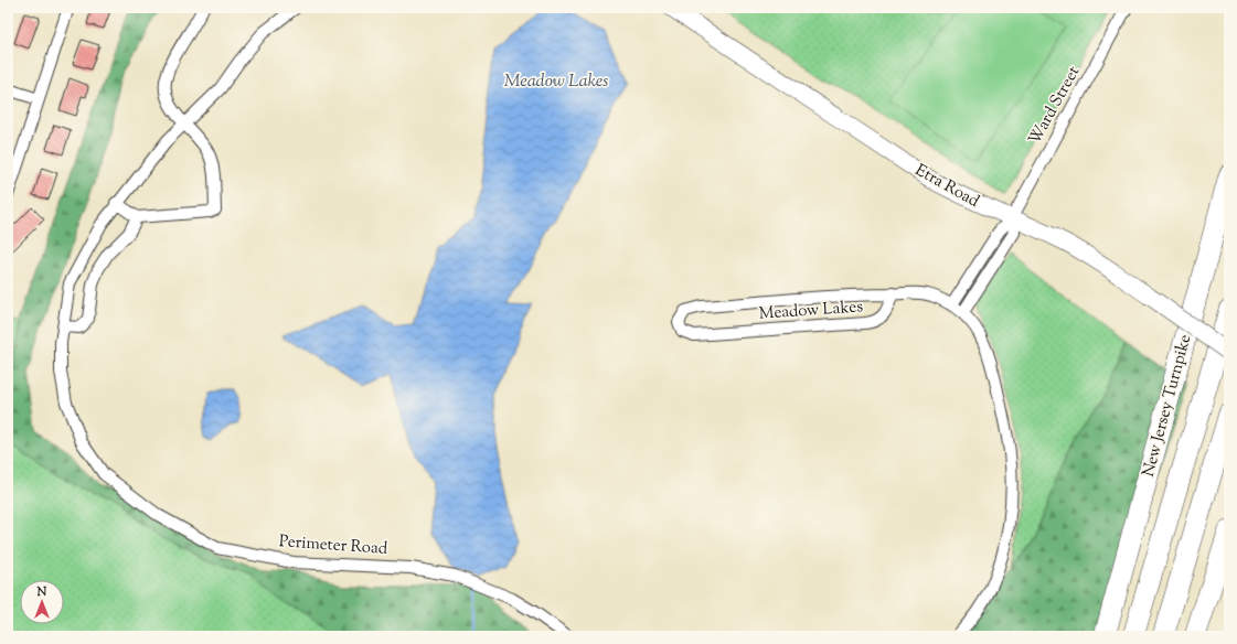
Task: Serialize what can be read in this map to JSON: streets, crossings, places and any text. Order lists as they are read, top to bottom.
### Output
{
  "streets": {
    "highway": ["New Jersey Turnpike"],
    "main road": ["Etra Road"],
    "street": ["Ward Street", "Meadow Lakes", "Perimeter Road"]
  },
  "crossings": [
    ["Ward Street", "Etra Road"]
  ],
  "water": ["Meadow Lakes"],
  "north": "top"
}
